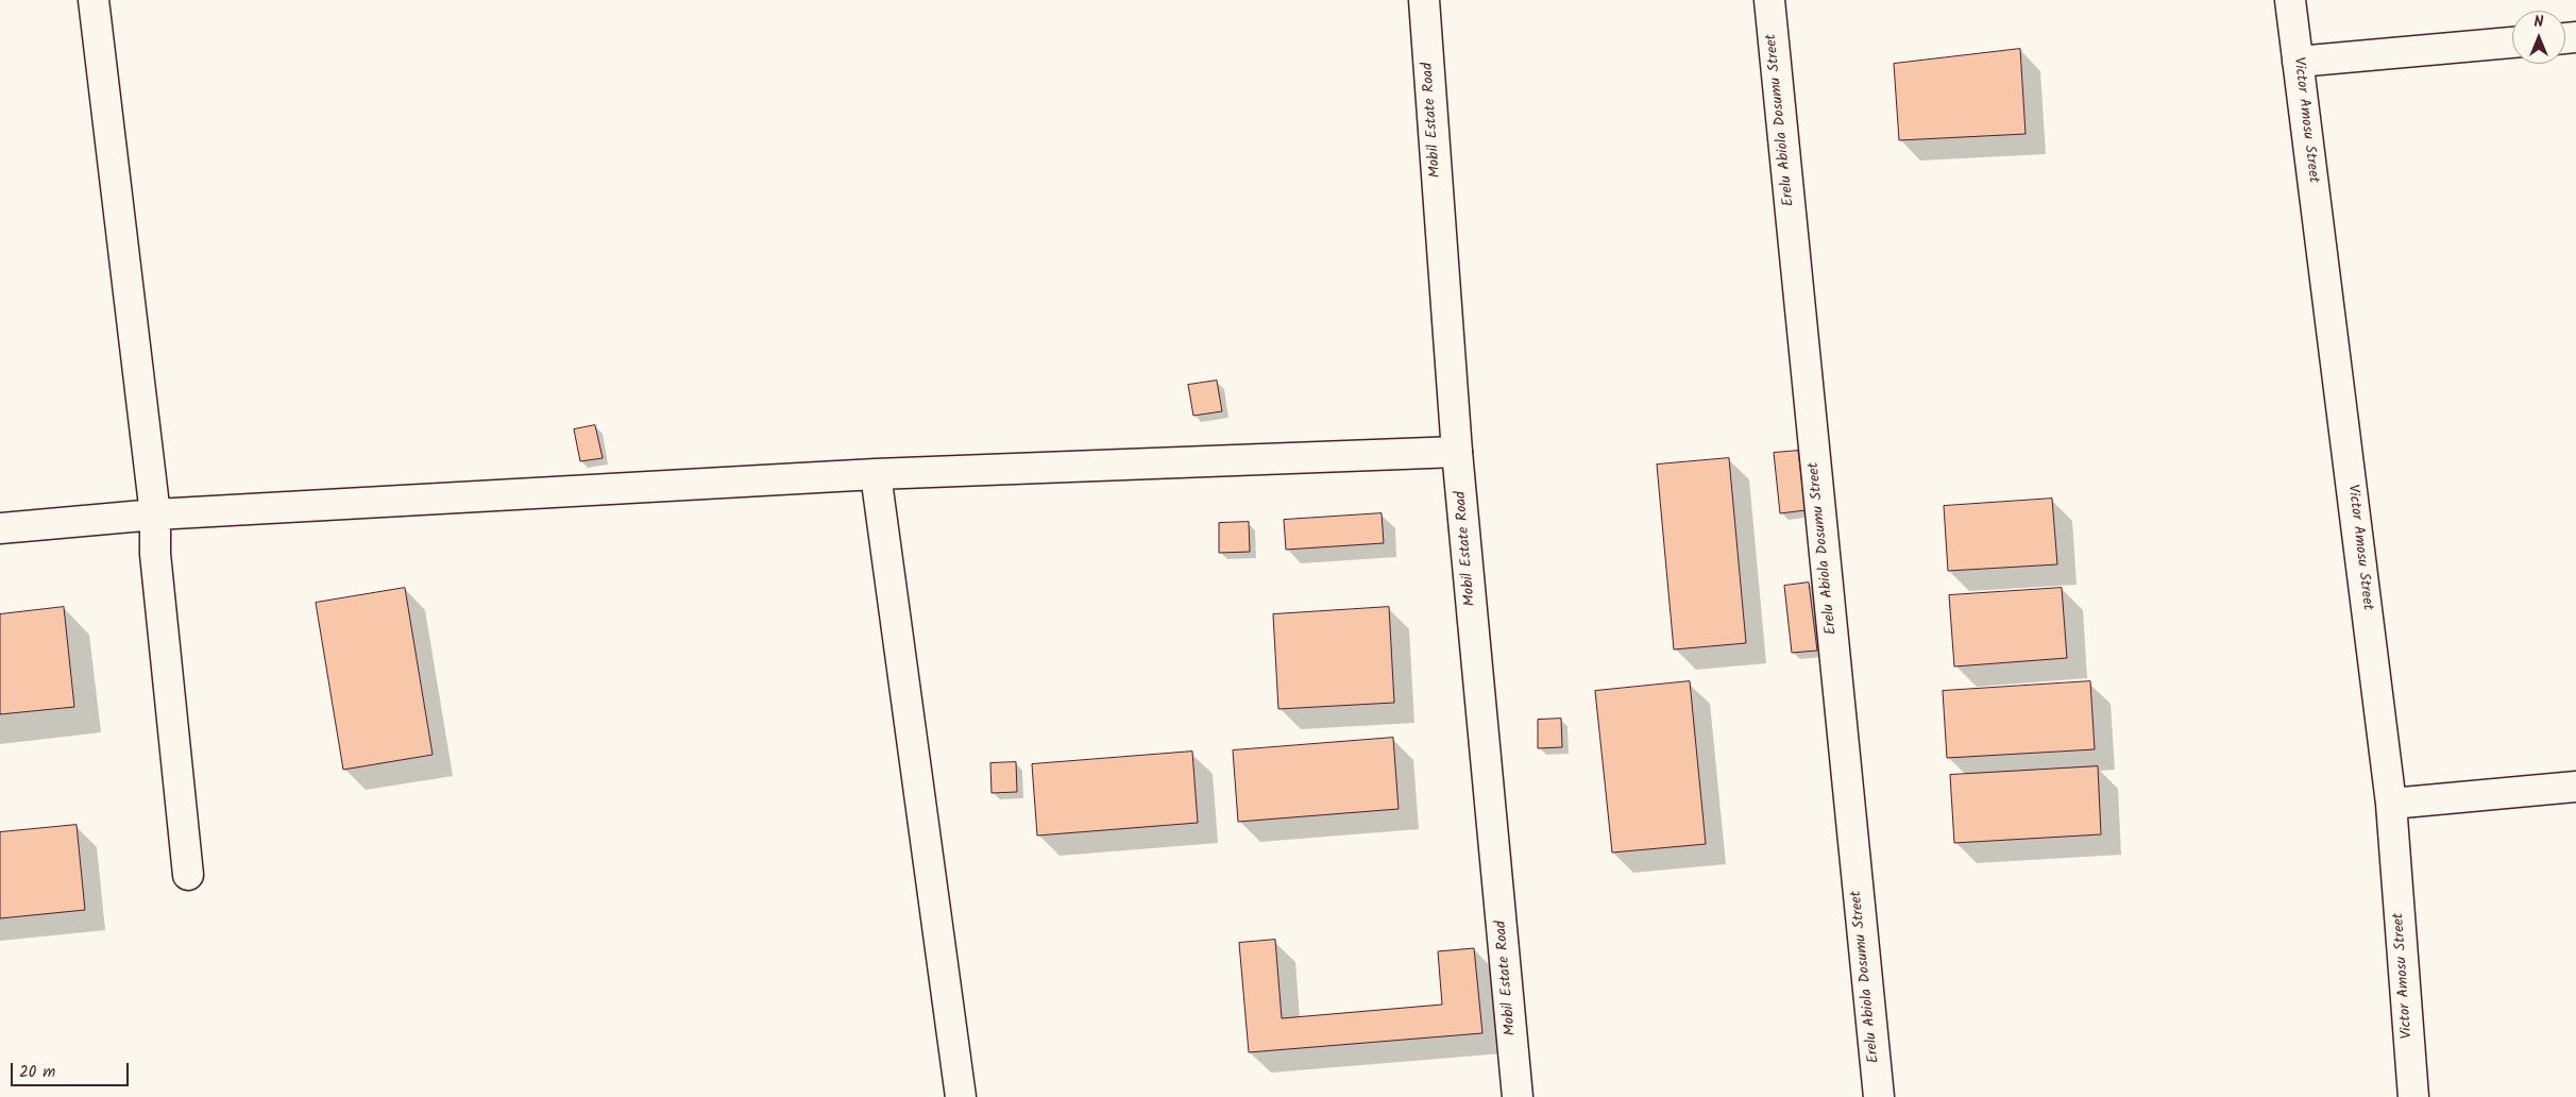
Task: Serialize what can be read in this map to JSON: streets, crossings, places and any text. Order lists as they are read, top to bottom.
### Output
{
  "streets": {
    "street": ["Mobil Estate Road", "Erelu Abiola Dosumu Street", "Victor Amosu Street"]
  },
  "scale_bar": "20 m",
  "north": "top"
}
